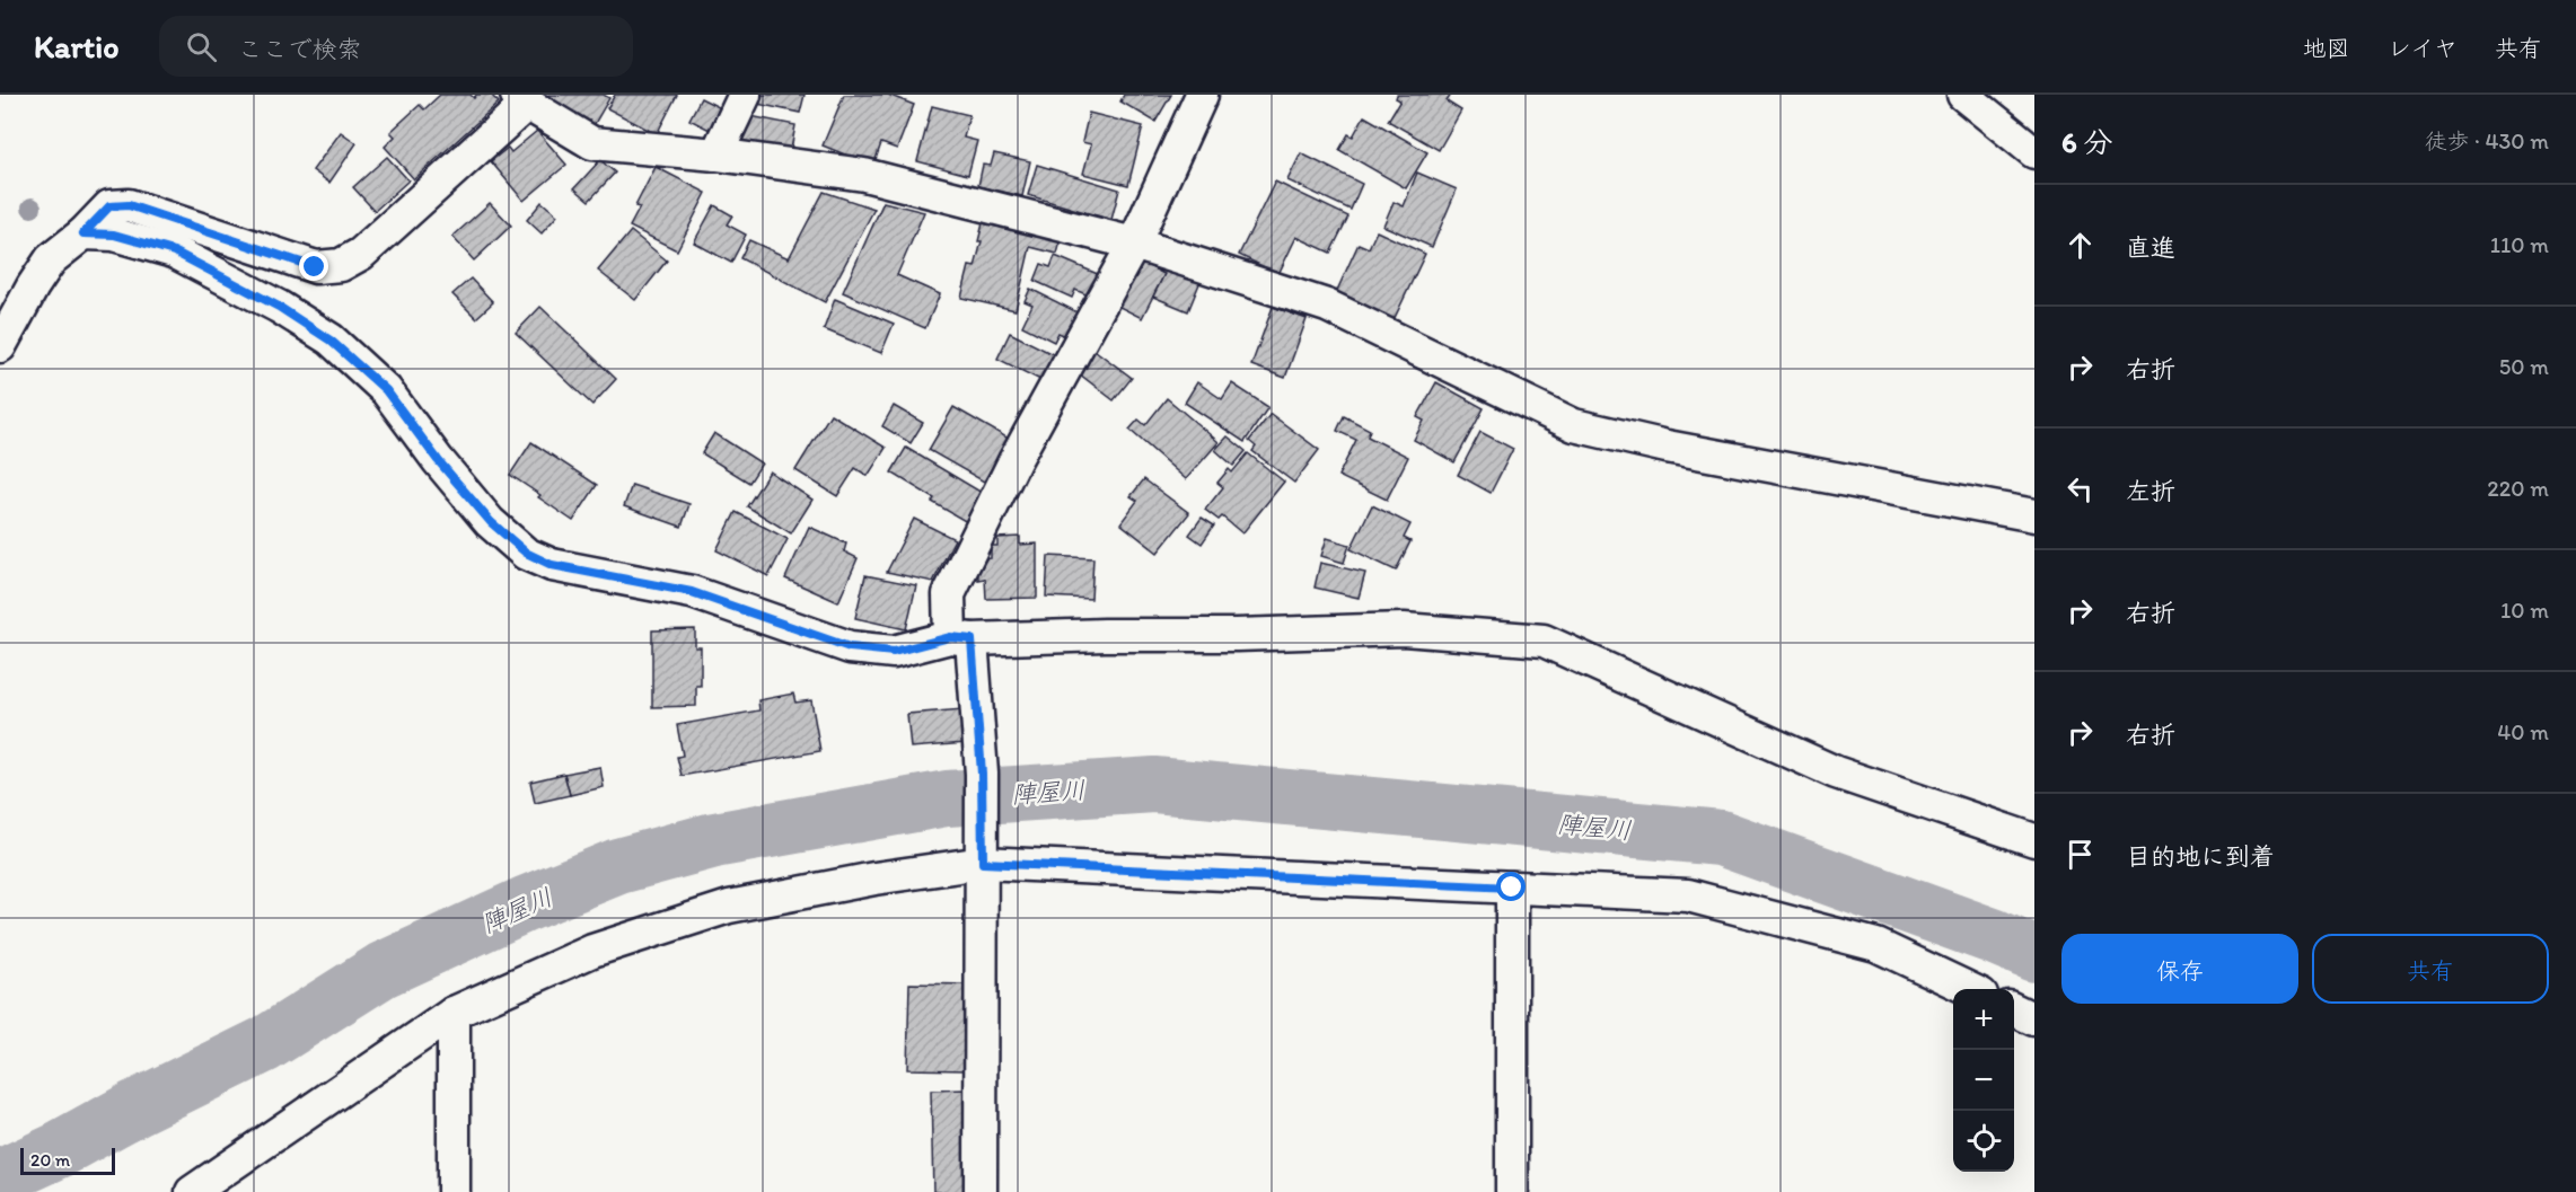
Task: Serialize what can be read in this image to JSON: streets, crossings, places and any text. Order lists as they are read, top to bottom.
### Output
{
  "water": ["陣屋川"],
  "scale_bar": "20 m",
  "page": {
    "header": "Kartio",
    "search": "ここで検索",
    "nav": ["地図", "レイヤ", "共有"],
    "heading": ["6 分", "徒歩 · 430 m"],
    "list": [
      ["直進", "110 m"],
      ["右折", "50 m"],
      ["左折", "220 m"],
      ["右折", "10 m"],
      ["右折", "40 m"],
      "目的地に到着"
    ],
    "buttons": ["保存", "共有"],
    "map_buttons": ["+", "−"],
    "scale": "20 m"
  }
}
